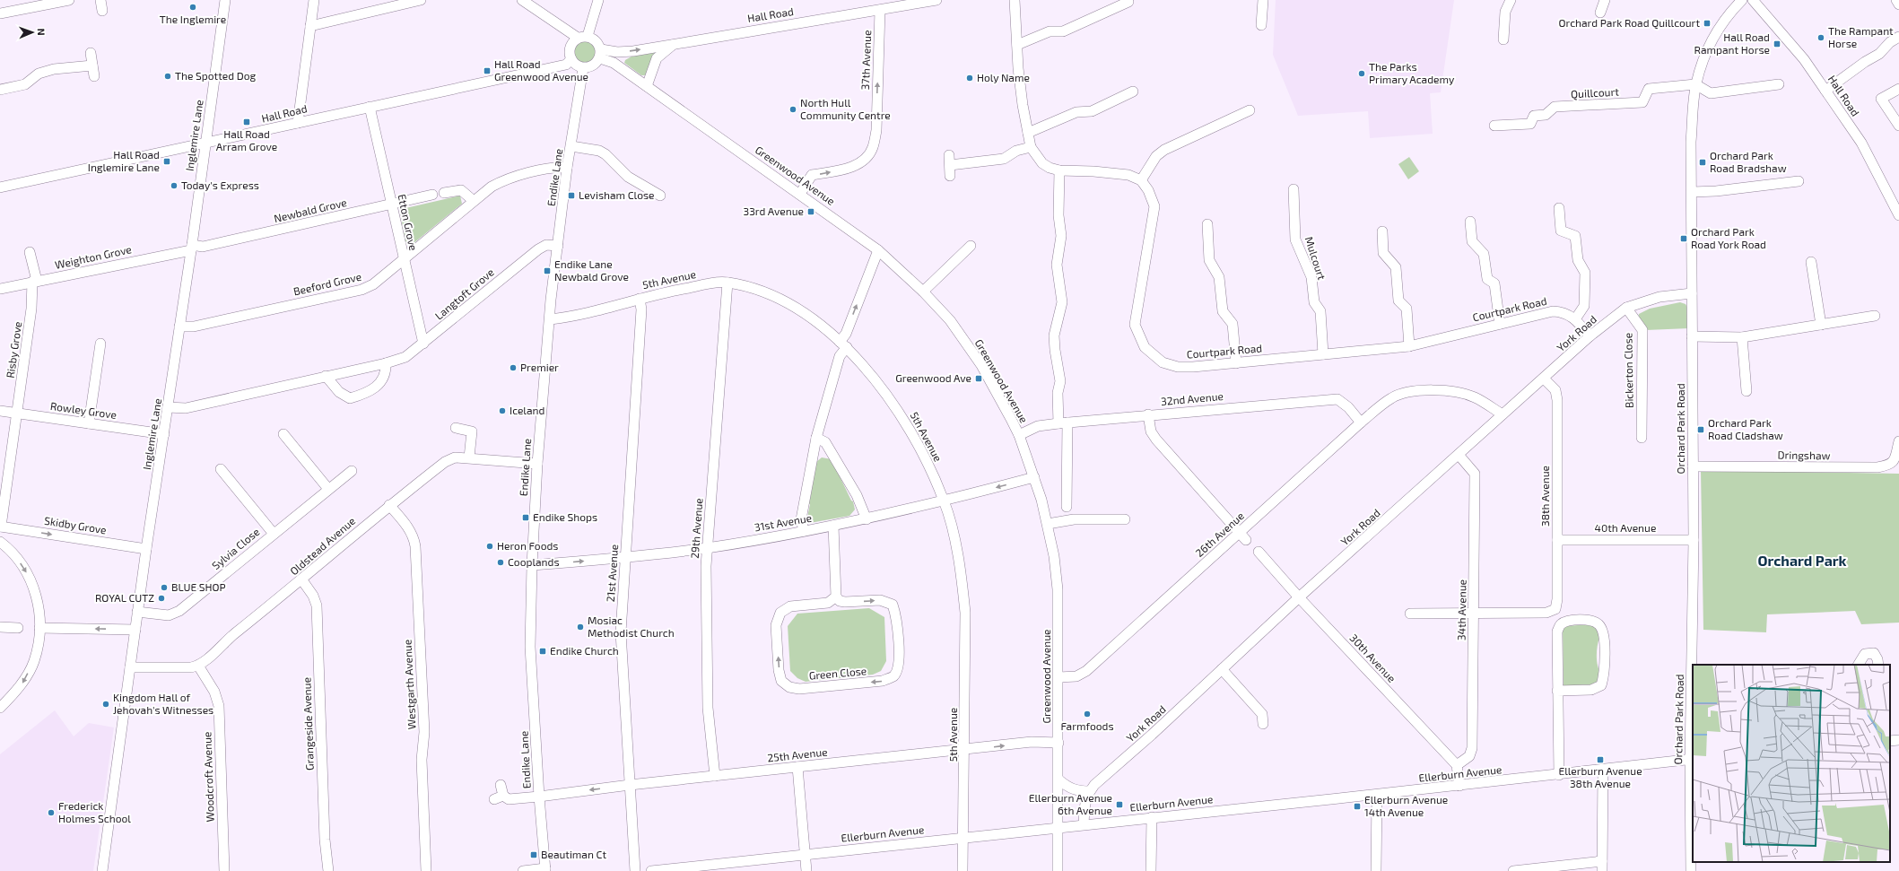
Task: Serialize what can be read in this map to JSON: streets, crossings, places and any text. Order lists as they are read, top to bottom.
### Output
{
  "streets": {
    "street": [
      "Hall Road",
      "37th Avenue",
      "Quillcourt",
      "Inglemire Lane",
      "Greenwood Avenue",
      "Endike Lane",
      "Newbald Grove",
      "Etton Grove",
      "Weighton Grove",
      "Mulcourt",
      "5th Avenue",
      "Beeford Grove",
      "Langtoft Grove",
      "Courtpark Road",
      "York Road",
      "Risby Grove",
      "Bickerton Close",
      "32nd Avenue",
      "Rowley Grove",
      "Orchard Park Road",
      "Dringshaw",
      "38th Avenue",
      "31st Avenue",
      "Skidby Grove",
      "29th Avenue",
      "40th Avenue",
      "26th Avenue",
      "Oldstead Avenue",
      "Sylvia Close",
      "21st Avenue",
      "34th Avenue",
      "30th Avenue",
      "Green Close",
      "Westgarth Avenue",
      "Grangeside Avenue",
      "25th Avenue",
      "Ellerburn Avenue",
      "Woodcroft Avenue"
    ]
  },
  "crossings": [
    ["Hall Road", "37th Avenue"],
    ["Hall Road", "Inglemire Lane"],
    ["Hall Road", "Greenwood Avenue"],
    ["Hall Road", "Endike Lane"],
    ["Hall Road", "Etton Grove"],
    ["37th Avenue", "Greenwood Avenue"],
    ["Quillcourt", "Orchard Park Road"],
    ["Inglemire Lane", "Newbald Grove"],
    ["Inglemire Lane", "Weighton Grove"],
    ["Inglemire Lane", "Beeford Grove"],
    ["Inglemire Lane", "Langtoft Grove"],
    ["Inglemire Lane", "Rowley Grove"],
    ["Inglemire Lane", "Skidby Grove"],
    ["Inglemire Lane", "Sylvia Close"],
    ["Greenwood Avenue", "Endike Lane"],
    ["Greenwood Avenue", "32nd Avenue"],
    ["Greenwood Avenue", "31st Avenue"],
    ["Greenwood Avenue", "26th Avenue"],
    ["Greenwood Avenue", "25th Avenue"],
    ["Greenwood Avenue", "Ellerburn Avenue"],
    ["Endike Lane", "5th Avenue"],
    ["Endike Lane", "Langtoft Grove"],
    ["Endike Lane", "31st Avenue"],
    ["Endike Lane", "Oldstead Avenue"],
    ["Endike Lane", "25th Avenue"],
    ["Newbald Grove", "Etton Grove"],
    ["Newbald Grove", "Weighton Grove"],
    ["Etton Grove", "Beeford Grove"],
    ["Etton Grove", "Langtoft Grove"],
    ["Weighton Grove", "Risby Grove"],
    ["Mulcourt", "Courtpark Road"],
    ["5th Avenue", "31st Avenue"],
    ["5th Avenue", "29th Avenue"],
    ["5th Avenue", "21st Avenue"],
    ["5th Avenue", "25th Avenue"],
    ["5th Avenue", "Ellerburn Avenue"],
    ["Courtpark Road", "York Road"],
    ["York Road", "Bickerton Close"],
    ["York Road", "Orchard Park Road"],
    ["York Road", "38th Avenue"],
    ["York Road", "26th Avenue"],
    ["York Road", "34th Avenue"],
    ["York Road", "30th Avenue"],
    ["York Road", "Ellerburn Avenue"],
    ["Risby Grove", "Rowley Grove"],
    ["Risby Grove", "Skidby Grove"],
    ["32nd Avenue", "26th Avenue"],
    ["Orchard Park Road", "Dringshaw"],
    ["Orchard Park Road", "40th Avenue"],
    ["Orchard Park Road", "Ellerburn Avenue"],
    ["38th Avenue", "40th Avenue"],
    ["38th Avenue", "34th Avenue"],
    ["31st Avenue", "29th Avenue"],
    ["31st Avenue", "21st Avenue"],
    ["29th Avenue", "25th Avenue"],
    ["Oldstead Avenue", "Westgarth Avenue"],
    ["Oldstead Avenue", "Grangeside Avenue"],
    ["Oldstead Avenue", "Woodcroft Avenue"],
    ["21st Avenue", "25th Avenue"],
    ["34th Avenue", "30th Avenue"]
  ],
  "one_way": ["37th Avenue"],
  "districts": ["Orchard Park"],
  "places": {
    "other": [
      "The Inglemire",
      "The Rampant Horse",
      "The Parks Primary Academy",
      "The Spotted Dog",
      "Holy Name",
      "North Hull Community Centre",
      "Today's Express",
      "Premier",
      "Iceland",
      "Heron Foods",
      "Cooplands",
      "BLUE SHOP",
      "ROYAL CUTZ",
      "Mosiac Methodist Church",
      "Kingdom Hall of Jehovah's Witnesses",
      "Farmfoods",
      "Frederick Holmes School"
    ],
    "transit": [
      "Orchard Park Road Quillcourt",
      "Hall Road Rampant Horse",
      "Hall Road Greenwood Avenue",
      "Hall Road Arram Grove",
      "Hall Road Inglemire Lane",
      "Orchard Park Road Bradshaw",
      "Levisham Close",
      "33rd Avenue",
      "Orchard Park Road York Road",
      "Endike Lane Newbald Grove",
      "Greenwood Ave",
      "Orchard Park Road Cladshaw",
      "Endike Shops",
      "Endike Church",
      "Ellerburn Avenue 38th Avenue",
      "Ellerburn Avenue 6th Avenue",
      "Ellerburn Avenue 14th Avenue",
      "Beautiman Ct"
    ]
  },
  "north": "right"
}
